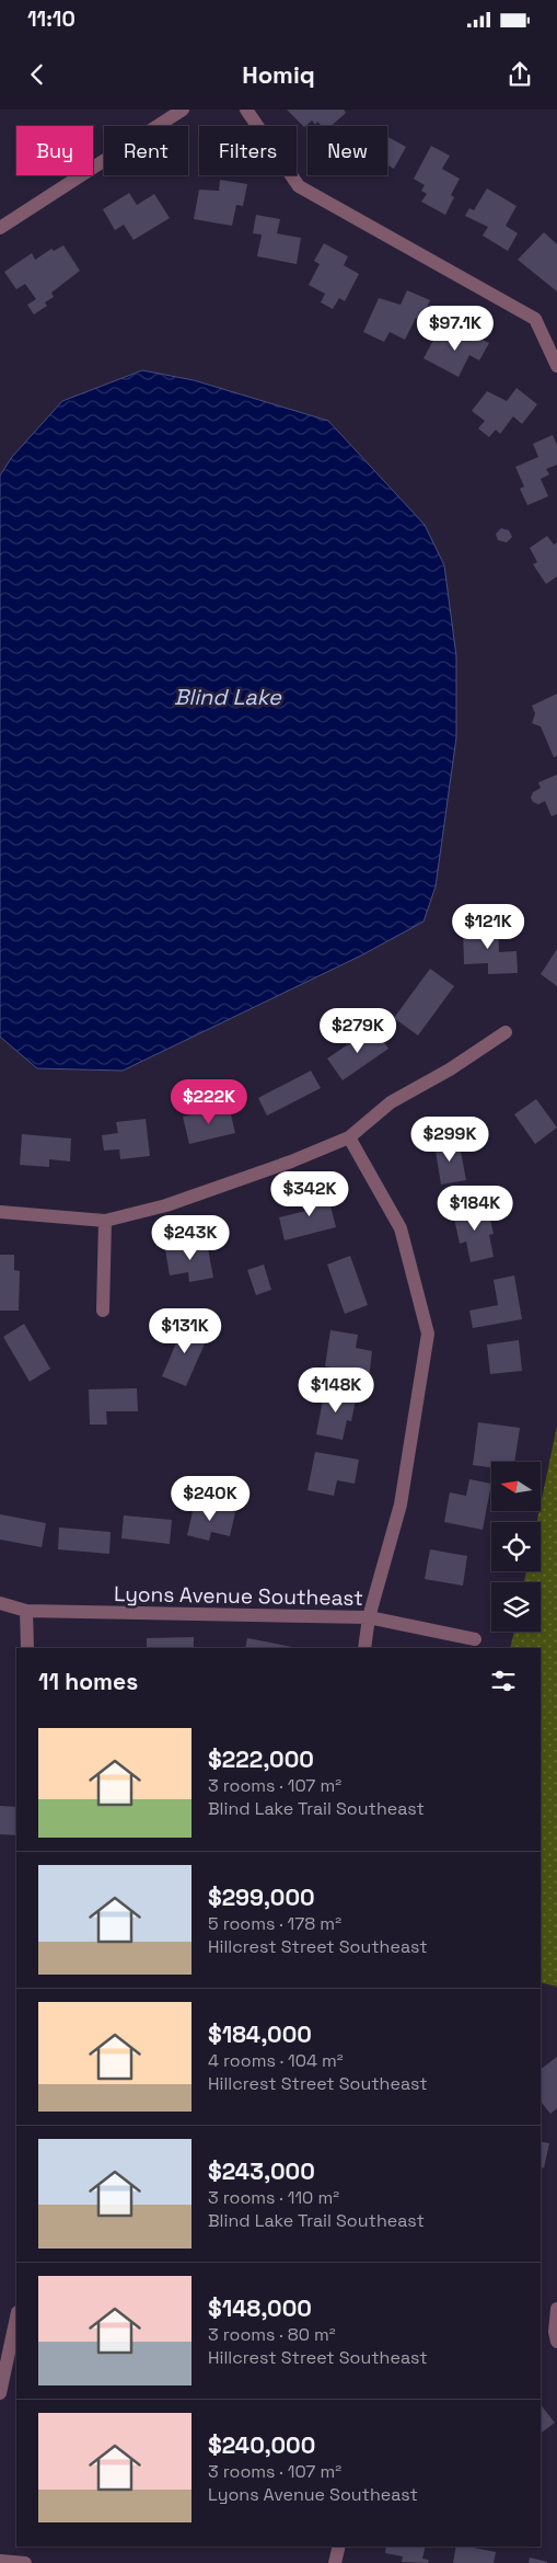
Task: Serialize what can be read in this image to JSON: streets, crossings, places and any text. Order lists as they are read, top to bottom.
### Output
{
  "streets": {
    "street": ["Lyons Avenue Southeast"]
  },
  "water": ["Blind Lake"],
  "north": "left",
  "page": {
    "status": "11:10",
    "header": "Homiq",
    "chip": [
      "Buy",
      "Rent",
      "Filters",
      "New"
    ],
    "price": [
      "$97.1K",
      "$121K",
      "$279K",
      "$222K",
      "$299K",
      "$342K",
      "$184K",
      "$243K",
      "$131K",
      "$148K",
      "$240K"
    ],
    "heading": "11 homes",
    "list": [
      {
        "name": "$222,000",
        "note": "3 rooms · 107 m² · Blind Lake Trail Southeast"
      },
      {
        "name": "$299,000",
        "note": "5 rooms · 178 m² · Hillcrest Street Southeast"
      },
      {
        "name": "$184,000",
        "note": "4 rooms · 104 m² · Hillcrest Street Southeast"
      },
      {
        "name": "$243,000",
        "note": "3 rooms · 110 m² · Blind Lake Trail Southeast"
      },
      {
        "name": "$148,000",
        "note": "3 rooms · 80 m² · Hillcrest Street Southeast"
      },
      {
        "name": "$240,000",
        "note": "3 rooms · 107 m² · Lyons Avenue Southeast"
      }
    ]
  }
}
